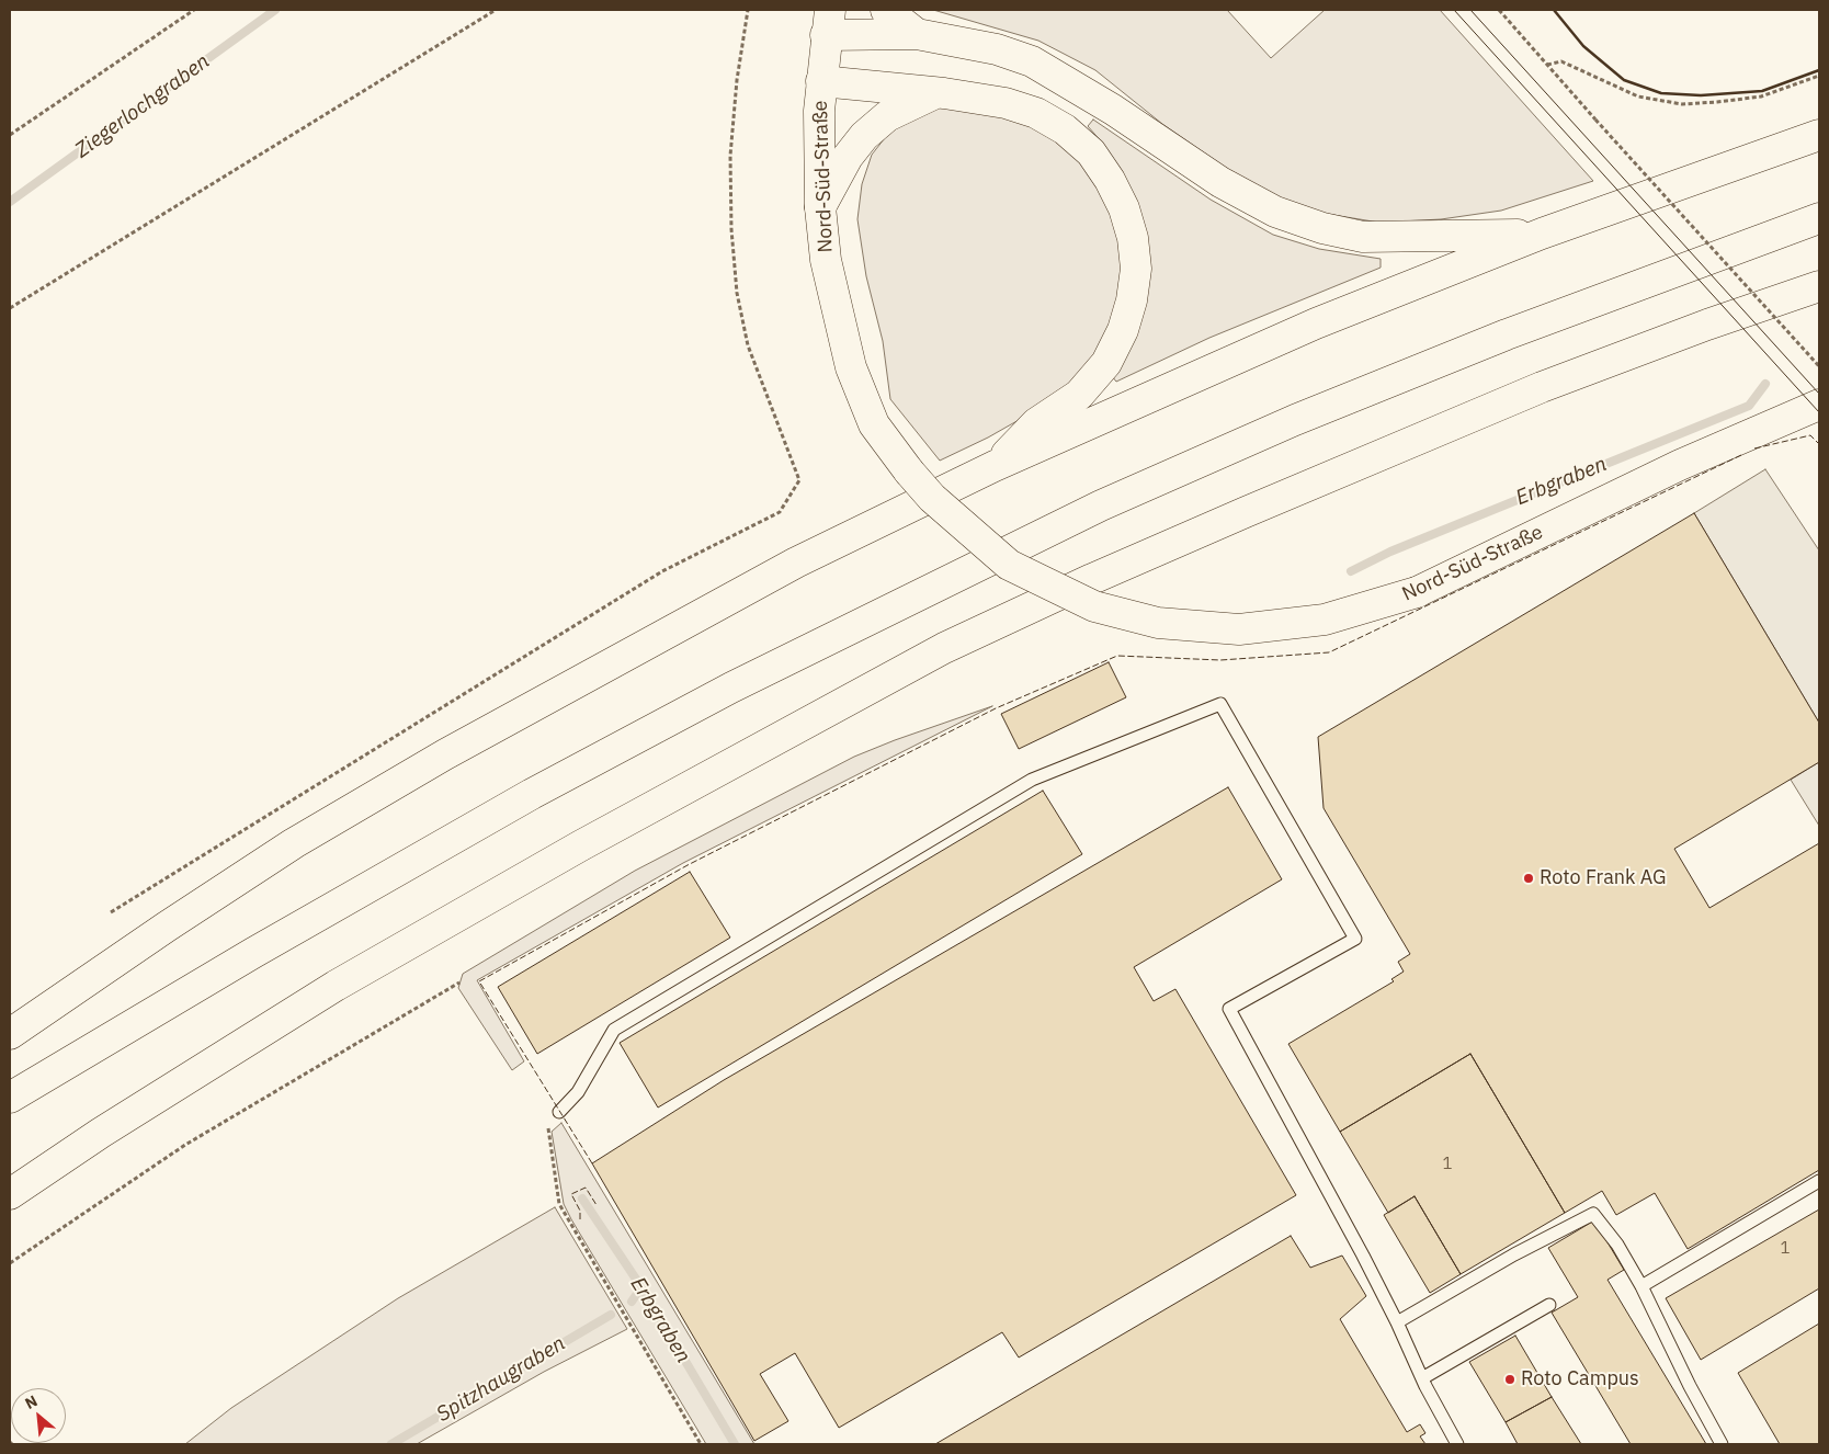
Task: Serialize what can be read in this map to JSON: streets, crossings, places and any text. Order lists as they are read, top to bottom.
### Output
{
  "streets": {
    "main road": ["Nord-Süd-Straße"]
  },
  "water": ["Ziegerlochgraben", "Erbgraben", "Spitzhaugraben"],
  "places": ["Roto Frank AG", "Roto Campus"],
  "house_numbers": ["1", "1"],
  "north": "top left"
}
